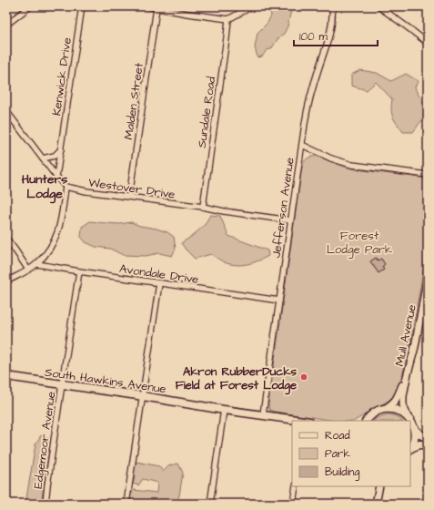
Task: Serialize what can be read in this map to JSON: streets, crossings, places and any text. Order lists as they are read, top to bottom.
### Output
{
  "streets": {
    "main road": ["South Hawkins Avenue"],
    "street": [
      "Kenwick Drive",
      "Malden Street",
      "Sundale Road",
      "Westover Drive",
      "Jefferson Avenue",
      "Avondale Drive",
      "Mull Avenue",
      "Edgemoor Avenue"
    ]
  },
  "crossings": [
    ["Malden Street", "Westover Drive"],
    ["Sundale Road", "Westover Drive"],
    ["Westover Drive", "Jefferson Avenue"],
    ["Jefferson Avenue", "Avondale Drive"],
    ["Jefferson Avenue", "South Hawkins Avenue"],
    ["Avondale Drive", "Edgemoor Avenue"],
    ["South Hawkins Avenue", "Edgemoor Avenue"]
  ],
  "districts": ["Hunters Lodge"],
  "parks": ["Forest Lodge Park"],
  "places": ["Akron RubberDucks Field at Forest Lodge"],
  "legend": ["Road", "Park", "Building"],
  "scale_bar": "100 m"
}
